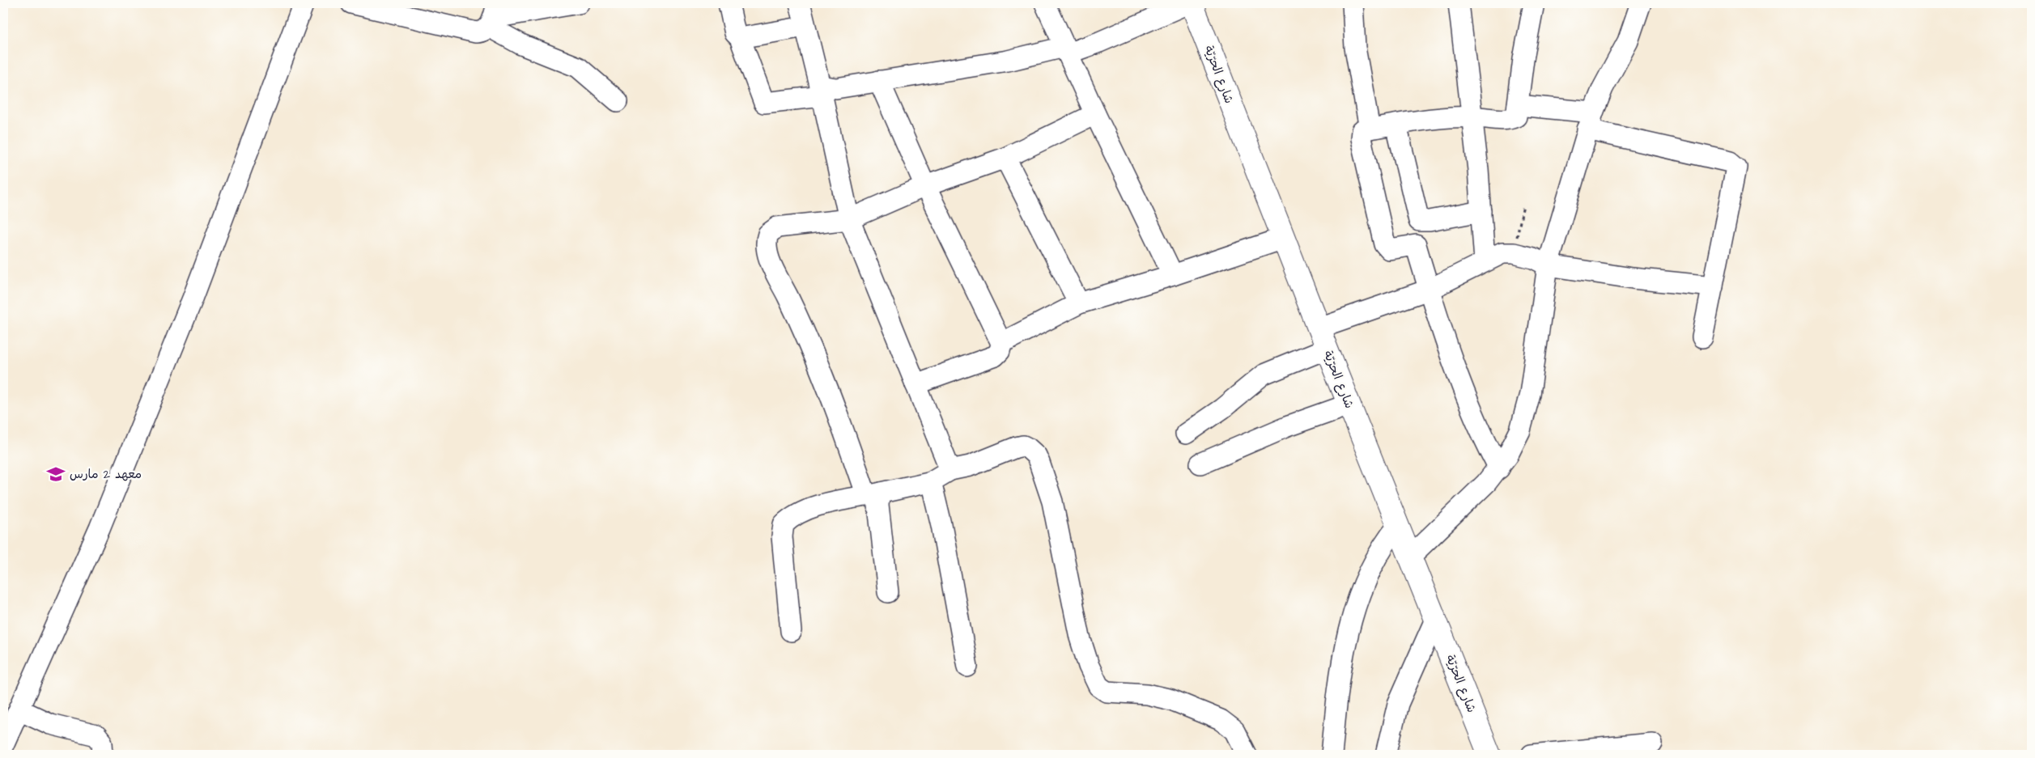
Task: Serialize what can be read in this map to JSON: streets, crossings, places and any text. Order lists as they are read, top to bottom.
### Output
{
  "streets": {
    "main road": ["شارع الحرّيّة"]
  },
  "places": {
    "school or university": ["معهد 2 مارس"]
  }
}
